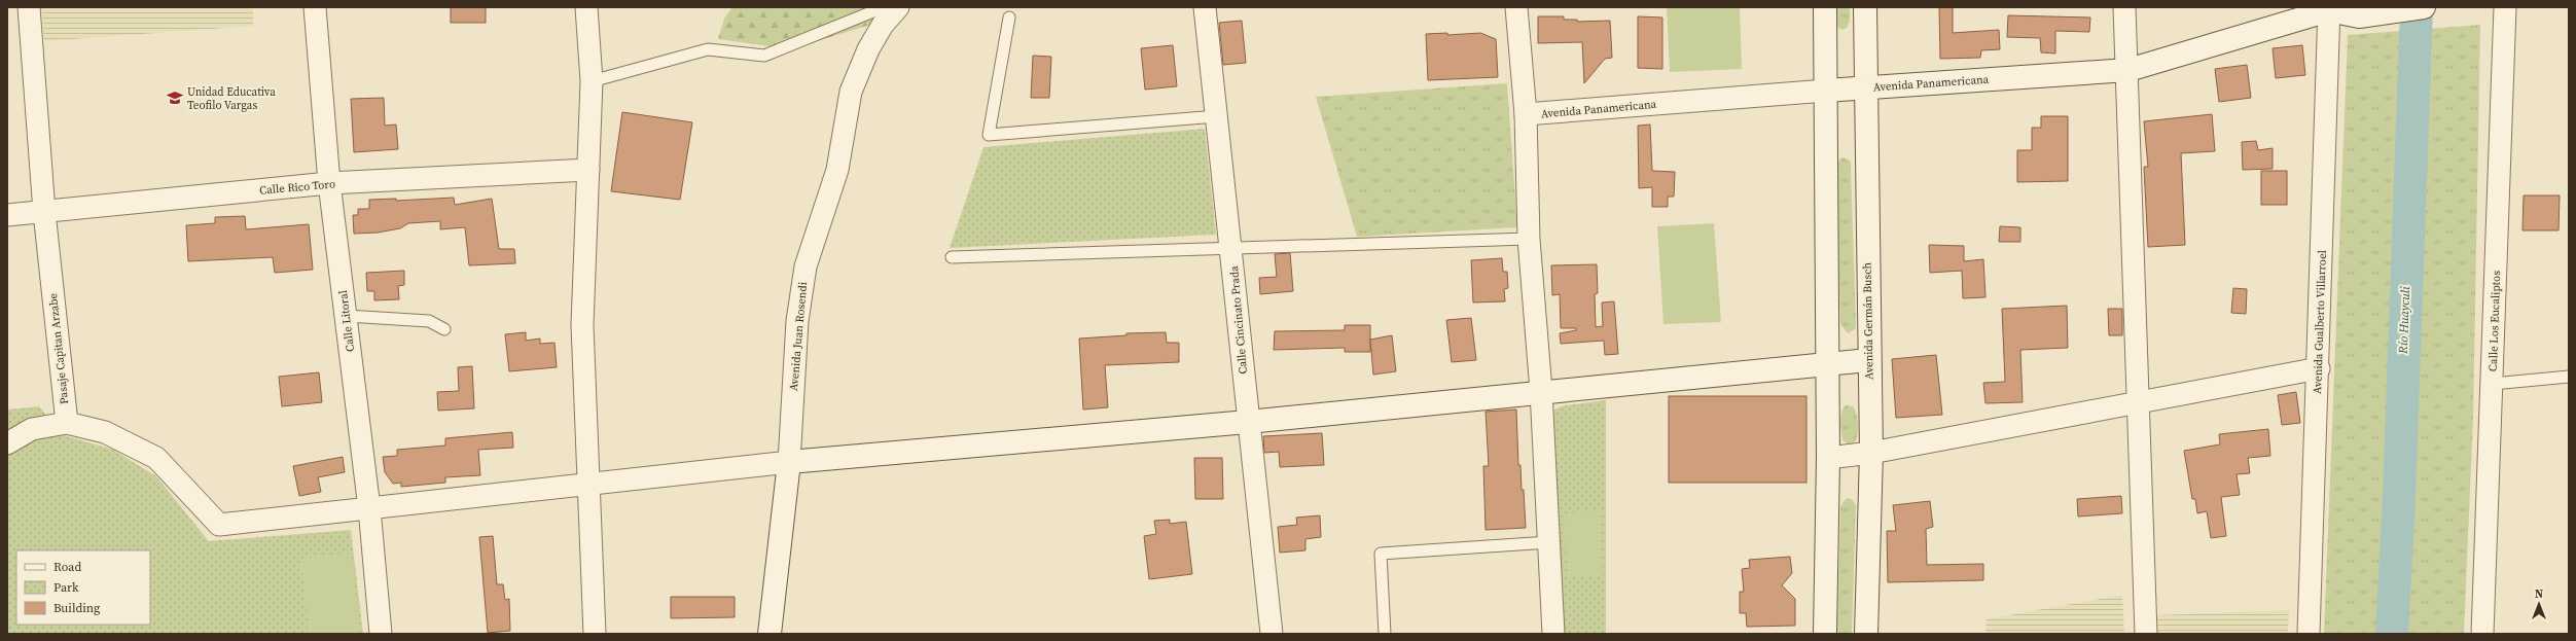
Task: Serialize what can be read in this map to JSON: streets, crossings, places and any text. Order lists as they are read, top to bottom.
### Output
{
  "streets": {
    "main road": ["Avenida Panamericana", "Avenida Germán Busch", "Avenida Juan Rosendi"],
    "street": [
      "Calle Rico Toro",
      "Calle Cincinato Prada",
      "Calle Litoral",
      "Calle Los Eucaliptos",
      "Avenida Gualberto Villarroel",
      "Pasaje Capitan Arzabe"
    ]
  },
  "crossings": [
    ["Avenida Panamericana", "Avenida Germán Busch"],
    ["Avenida Panamericana", "Avenida Gualberto Villarroel"],
    ["Calle Rico Toro", "Calle Litoral"],
    ["Calle Rico Toro", "Pasaje Capitan Arzabe"]
  ],
  "water": ["Río Huayculi"],
  "places": {
    "school or university": ["Unidad Educativa Teofilo Vargas"]
  },
  "legend": ["Road", "Park", "Building"],
  "north": "top"
}
